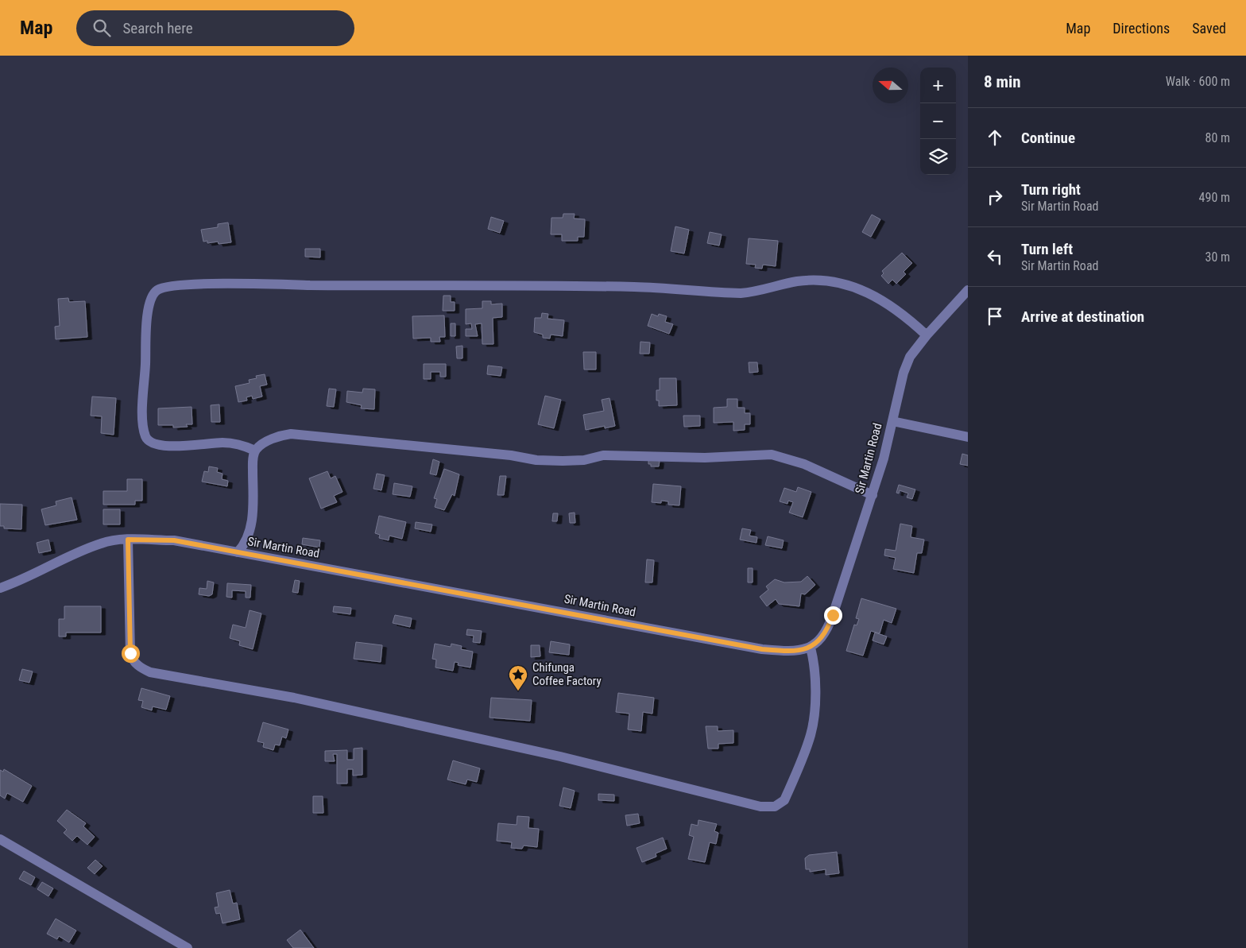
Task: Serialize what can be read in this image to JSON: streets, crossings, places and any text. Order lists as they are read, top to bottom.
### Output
{
  "streets": {
    "street": ["Sir Martin Road"]
  },
  "places": {
    "place": ["Chifunga Coffee Factory"]
  },
  "north": "left",
  "page": {
    "header": "Map",
    "search": "Search here",
    "nav": ["Map", "Directions", "Saved"],
    "heading": ["8 min", "Walk · 600 m"],
    "map_buttons": ["+", "−"],
    "list": [
      ["Continue", "80 m"],
      ["Turn right", "Sir Martin Road", "490 m"],
      ["Turn left", "Sir Martin Road", "30 m"],
      "Arrive at destination"
    ]
  }
}
